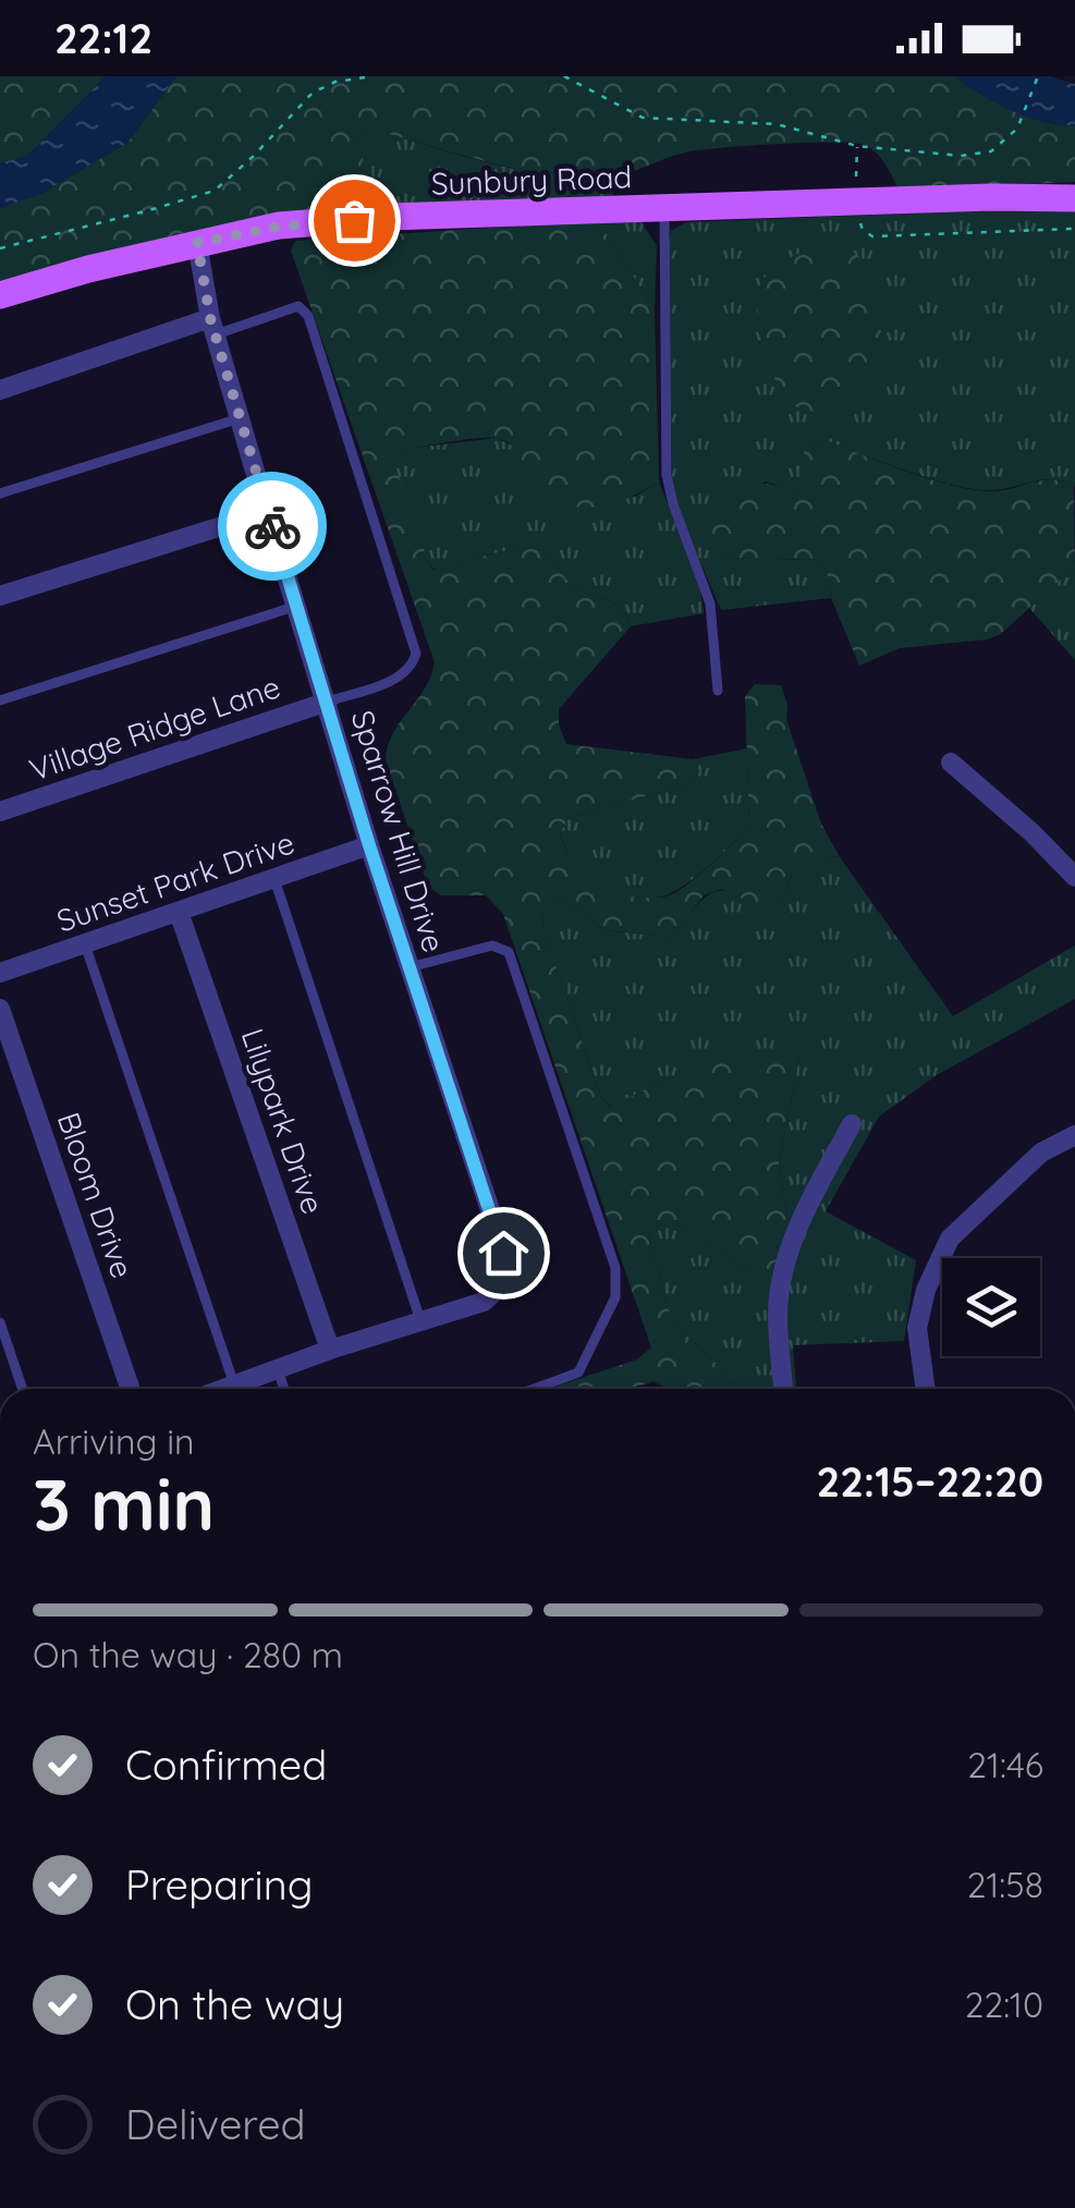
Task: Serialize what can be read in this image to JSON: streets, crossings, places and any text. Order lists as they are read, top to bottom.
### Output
{
  "streets": {
    "main road": ["Sunbury Road"],
    "street": [
      "Village Ridge Lane",
      "Sparrow Hill Drive",
      "Sunset Park Drive",
      "Lilypark Drive",
      "Bloom Drive"
    ]
  },
  "crossings": [
    ["Sunbury Road", "Sparrow Hill Drive"],
    ["Village Ridge Lane", "Sparrow Hill Drive"],
    ["Sparrow Hill Drive", "Sunset Park Drive"],
    ["Sunset Park Drive", "Lilypark Drive"]
  ],
  "page": {
    "status": "22:12",
    "heading": ["3 min", "Arriving in", "22:15–22:20"],
    "bar": "On the way · 280 m",
    "list": [
      ["Confirmed", "21:46"],
      ["Preparing", "21:58"],
      ["On the way", "22:10"],
      "Delivered"
    ]
  }
}
